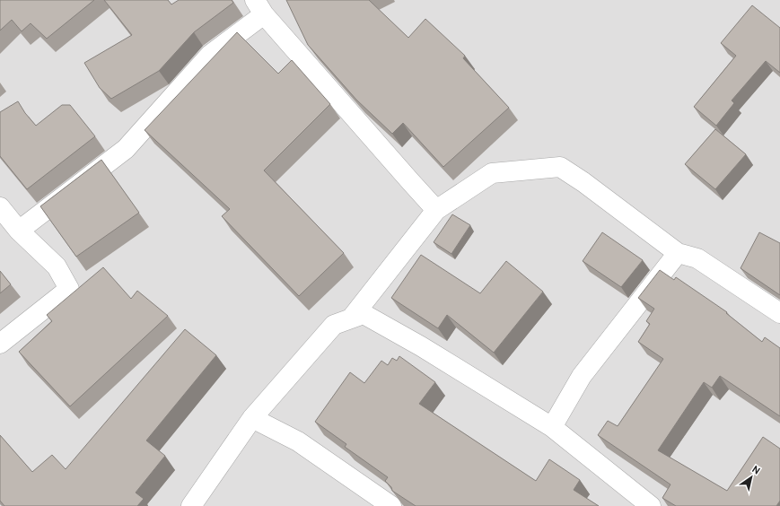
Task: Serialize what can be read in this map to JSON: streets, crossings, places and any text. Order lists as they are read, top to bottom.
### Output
{
  "north": "top right"
}
